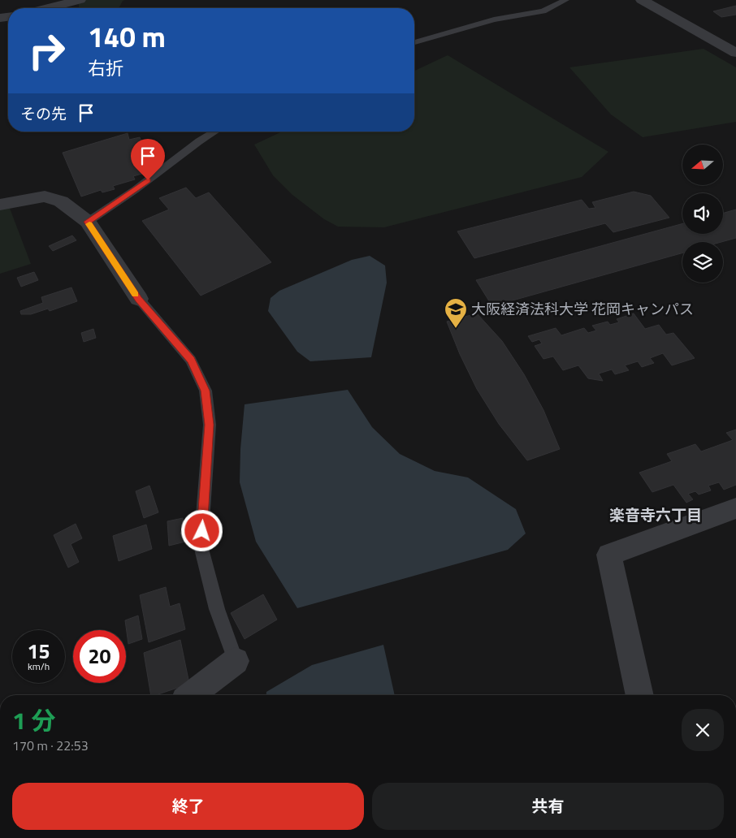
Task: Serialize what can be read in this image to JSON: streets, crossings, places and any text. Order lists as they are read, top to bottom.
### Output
{
  "districts": ["楽音寺六丁目"],
  "places": {
    "school or university": ["大阪経済法科大学 花岡キャンパス"]
  },
  "north": "left",
  "page": {
    "turn": ["140 m", "右折"],
    "then": "その先",
    "speed": "15 km/h",
    "limit": "20",
    "heading": ["1 分", "170 m · 22:53"],
    "buttons": ["終了", "共有"]
  }
}
